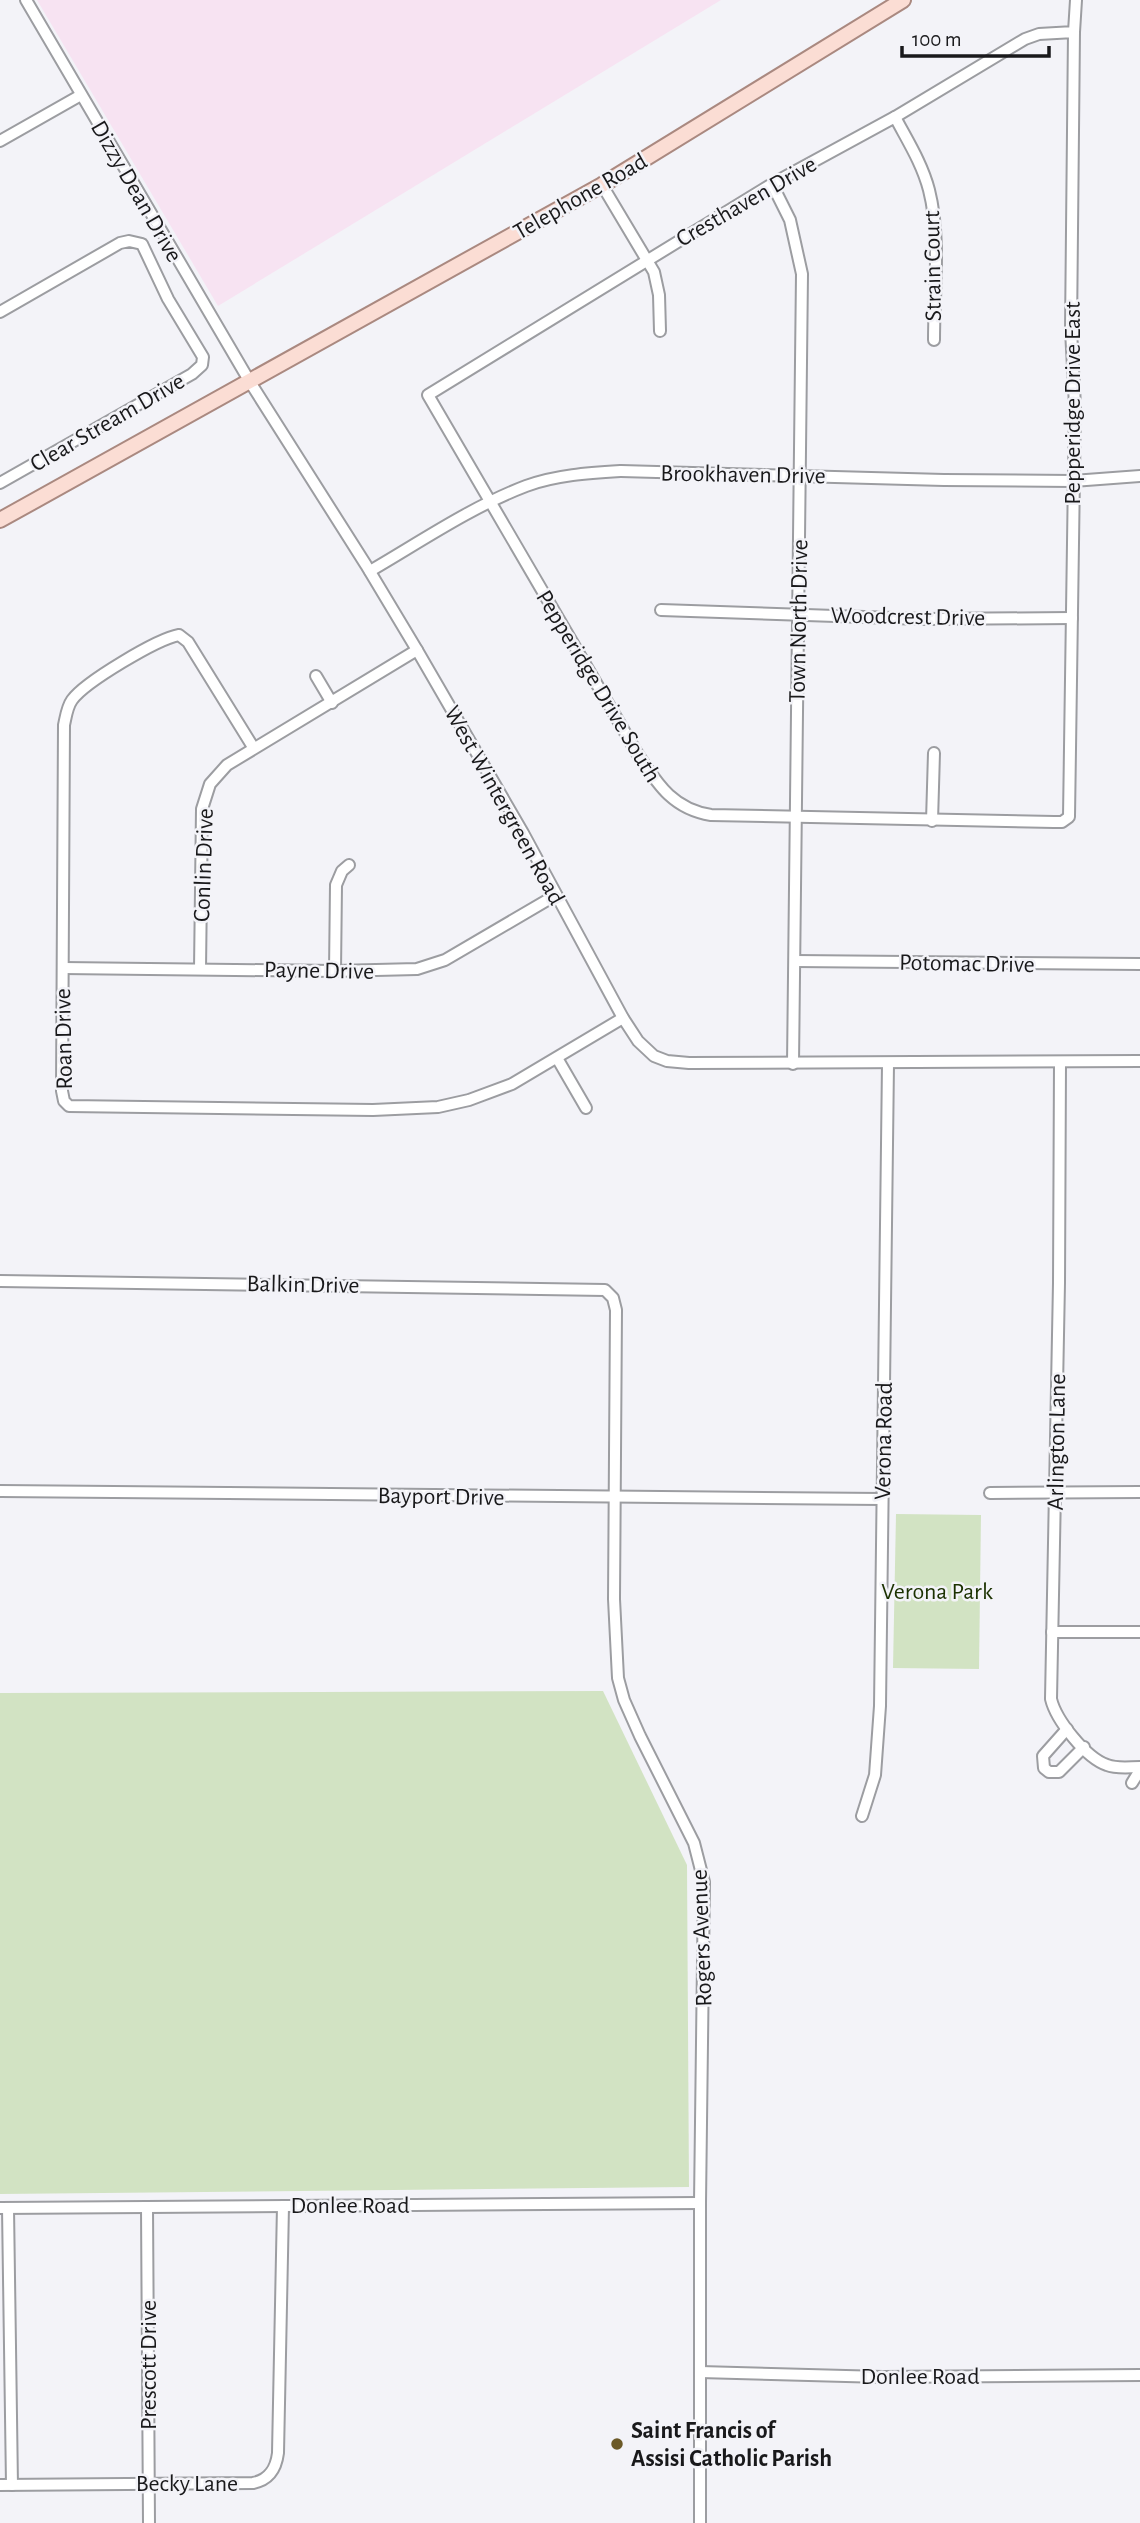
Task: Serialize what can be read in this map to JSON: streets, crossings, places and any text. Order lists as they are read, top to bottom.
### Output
{
  "streets": {
    "main road": ["Telephone Road"],
    "street": [
      "Dizzy Dean Drive",
      "Cresthaven Drive",
      "Strain Court",
      "Pepperidge Drive East",
      "Clear Stream Drive",
      "Brookhaven Drive",
      "Woodcrest Drive",
      "Town North Drive",
      "Pepperidge Drive South",
      "West Wintergreen Road",
      "Conlin Drive",
      "Potomac Drive",
      "Payne Drive",
      "Roan Drive",
      "Balkin Drive",
      "Verona Road",
      "Arlington Lane",
      "Bayport Drive",
      "Rogers Avenue",
      "Donlee Road",
      "Prescott Drive",
      "Becky Lane"
    ]
  },
  "crossings": [
    ["Dizzy Dean Drive", "Telephone Road"],
    ["Dizzy Dean Drive", "West Wintergreen Road"],
    ["Telephone Road", "West Wintergreen Road"],
    ["Cresthaven Drive", "Strain Court"],
    ["Cresthaven Drive", "Pepperidge Drive East"],
    ["Cresthaven Drive", "Town North Drive"],
    ["Cresthaven Drive", "Pepperidge Drive South"],
    ["Pepperidge Drive East", "Brookhaven Drive"],
    ["Pepperidge Drive East", "Woodcrest Drive"],
    ["Pepperidge Drive East", "Pepperidge Drive South"],
    ["Brookhaven Drive", "Town North Drive"],
    ["Brookhaven Drive", "Pepperidge Drive South"],
    ["Brookhaven Drive", "West Wintergreen Road"],
    ["Woodcrest Drive", "Town North Drive"],
    ["Town North Drive", "Pepperidge Drive South"],
    ["Town North Drive", "West Wintergreen Road"],
    ["Town North Drive", "Potomac Drive"],
    ["West Wintergreen Road", "Conlin Drive"],
    ["West Wintergreen Road", "Payne Drive"],
    ["West Wintergreen Road", "Roan Drive"],
    ["West Wintergreen Road", "Verona Road"],
    ["West Wintergreen Road", "Arlington Lane"],
    ["Conlin Drive", "Payne Drive"],
    ["Conlin Drive", "Roan Drive"],
    ["Payne Drive", "Roan Drive"],
    ["Balkin Drive", "Rogers Avenue"],
    ["Verona Road", "Bayport Drive"],
    ["Bayport Drive", "Rogers Avenue"],
    ["Rogers Avenue", "Donlee Road"],
    ["Donlee Road", "Prescott Drive"],
    ["Donlee Road", "Becky Lane"],
    ["Prescott Drive", "Becky Lane"]
  ],
  "parks": ["Verona Park"],
  "places": ["Saint Francis of Assisi Catholic Parish"],
  "scale_bar": "100 m"
}
